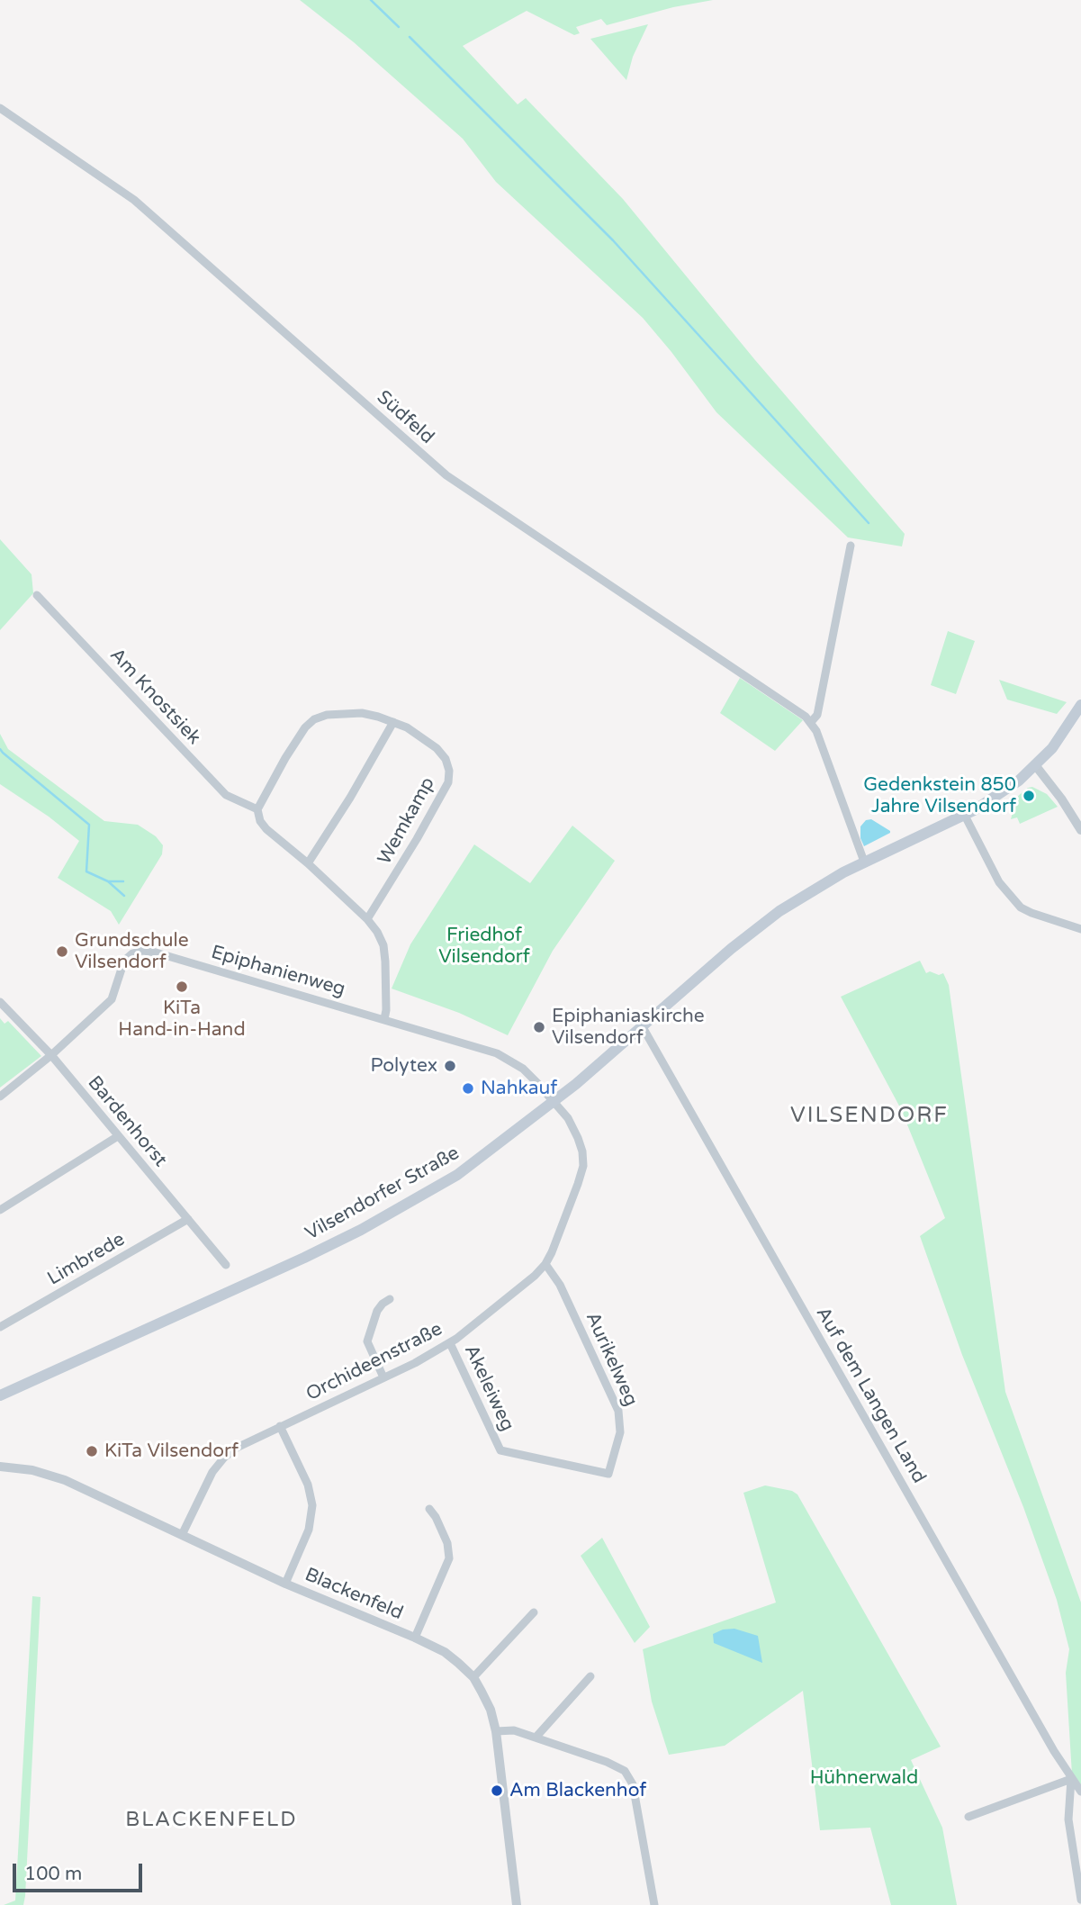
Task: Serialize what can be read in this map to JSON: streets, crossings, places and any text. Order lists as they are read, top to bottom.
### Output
{
  "streets": {
    "main road": ["Vilsendorfer Straße"],
    "street": [
      "Südfeld",
      "Am Knostsiek",
      "Wemkamp",
      "Epiphanienweg",
      "Bardenhorst",
      "Limbrede",
      "Aurikelweg",
      "Orchideenstraße",
      "Akeleiweg",
      "Auf dem Langen Land",
      "Blackenfeld"
    ]
  },
  "crossings": [
    ["Am Knostsiek", "Wemkamp"],
    ["Epiphanienweg", "Bardenhorst"],
    ["Epiphanienweg", "Vilsendorfer Straße"],
    ["Epiphanienweg", "Orchideenstraße"],
    ["Bardenhorst", "Limbrede"],
    ["Vilsendorfer Straße", "Orchideenstraße"],
    ["Vilsendorfer Straße", "Auf dem Langen Land"],
    ["Aurikelweg", "Orchideenstraße"],
    ["Aurikelweg", "Akeleiweg"],
    ["Orchideenstraße", "Akeleiweg"],
    ["Orchideenstraße", "Blackenfeld"]
  ],
  "districts": ["VILSENDORF", "BLACKENFELD"],
  "parks": ["Friedhof Vilsendorf", "Hühnerwald"],
  "places": [
    "Gedenkstein 850 Jahre Vilsendorf",
    "Grundschule Vilsendorf",
    "KiTa Hand-in-Hand",
    "Epiphaniaskirche Vilsendorf",
    "Polytex",
    "Nahkauf",
    "KiTa Vilsendorf",
    "Am Blackenhof"
  ],
  "scale_bar": "100 m"
}
